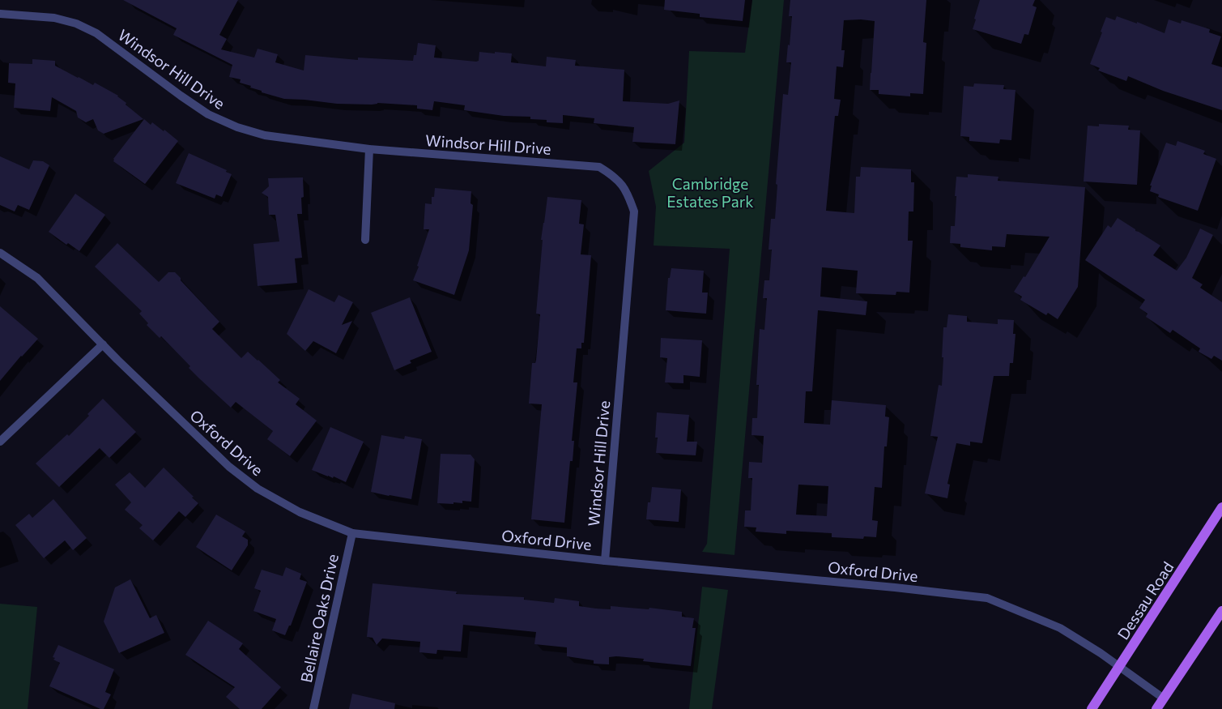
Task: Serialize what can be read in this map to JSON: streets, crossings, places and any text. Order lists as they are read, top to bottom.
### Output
{
  "streets": {
    "main road": ["Dessau Road"],
    "street": ["Windsor Hill Drive", "Oxford Drive", "Bellaire Oaks Drive"]
  },
  "crossings": [
    ["Windsor Hill Drive", "Oxford Drive"],
    ["Oxford Drive", "Dessau Road"],
    ["Oxford Drive", "Bellaire Oaks Drive"]
  ],
  "parks": ["Cambridge Estates Park"]
}
